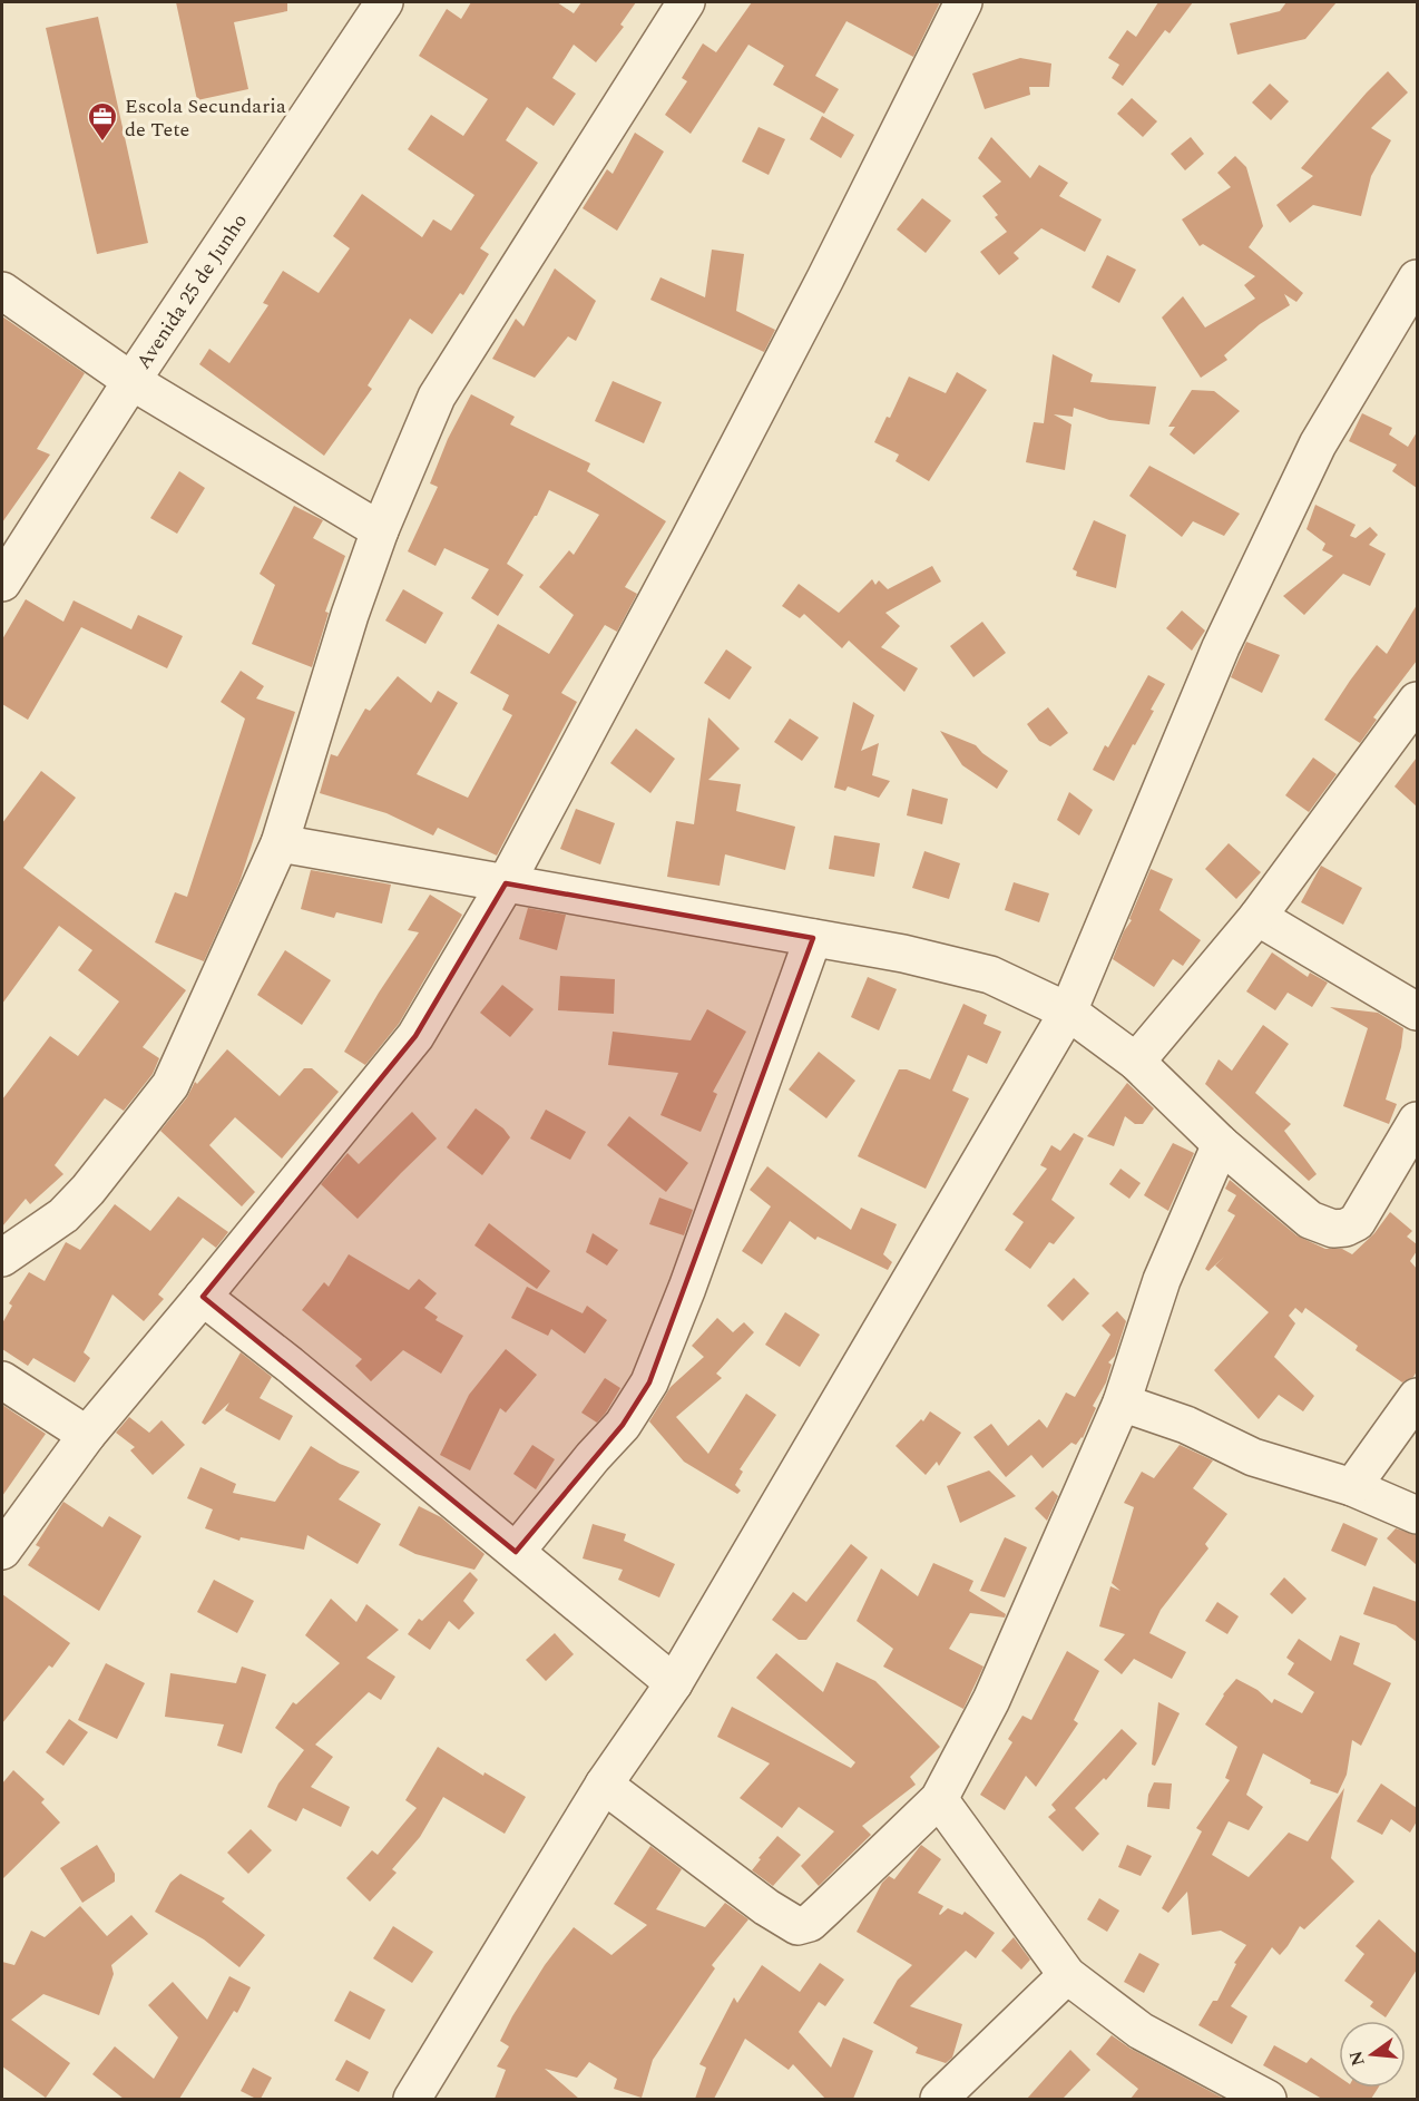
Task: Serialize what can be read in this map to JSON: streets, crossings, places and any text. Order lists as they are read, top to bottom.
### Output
{
  "streets": {
    "street": ["Avenida 25 de Junho"]
  },
  "places": {
    "office": ["Escola Secundaria de Tete"]
  },
  "north": "left"
}
